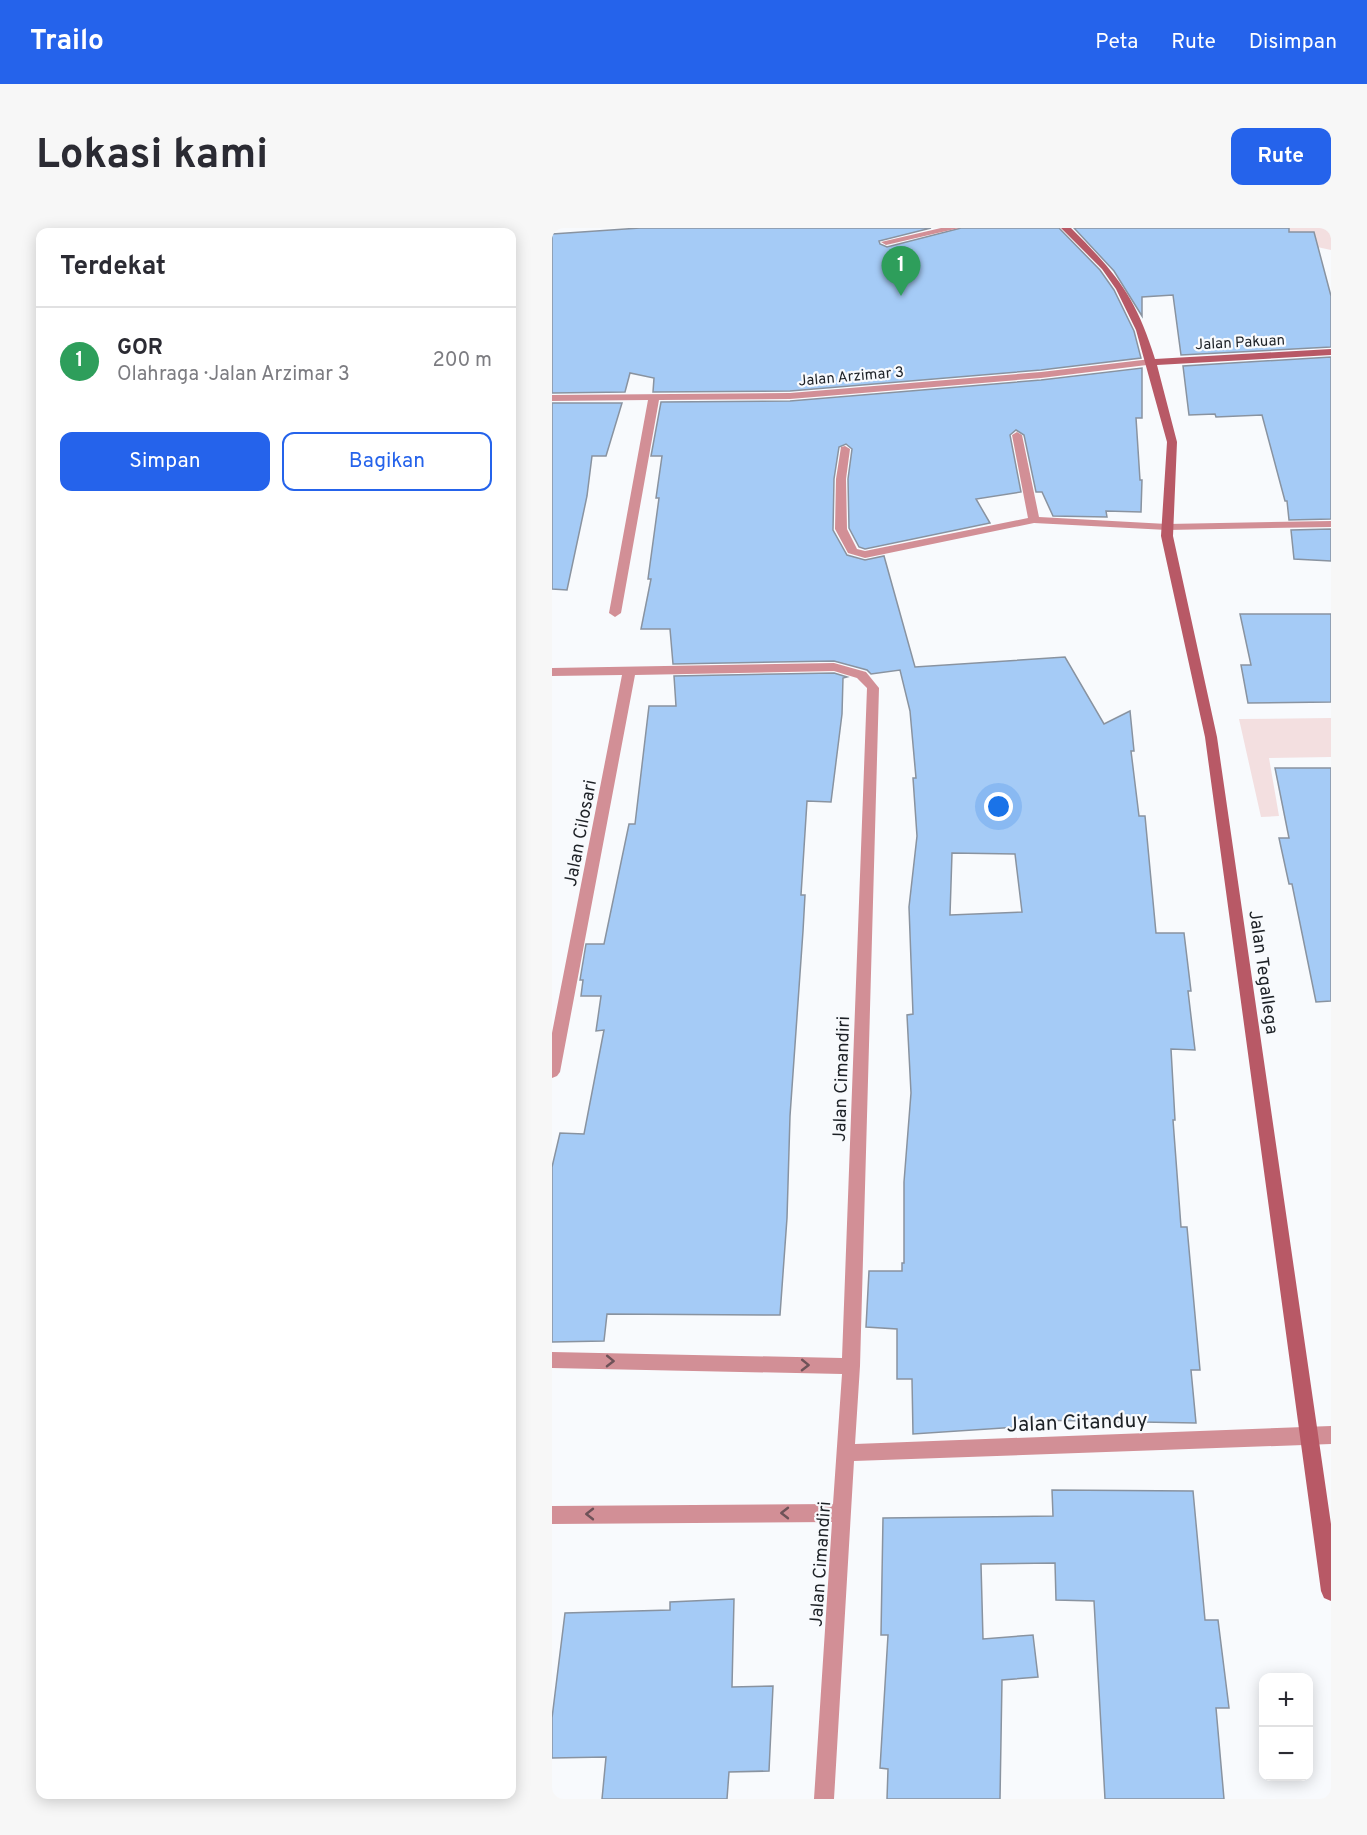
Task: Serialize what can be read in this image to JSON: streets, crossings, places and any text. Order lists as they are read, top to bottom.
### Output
{
  "streets": {
    "street": [
      "Jalan Pakuan",
      "Jalan Arzimar 3",
      "Jalan Cilosari",
      "Jalan Tegallega",
      "Jalan Cimandiri",
      "Jalan Citanduy"
    ]
  },
  "crossings": [
    ["Jalan Pakuan", "Jalan Arzimar 3"],
    ["Jalan Pakuan", "Jalan Tegallega"],
    ["Jalan Arzimar 3", "Jalan Tegallega"],
    ["Jalan Cilosari", "Jalan Cimandiri"],
    ["Jalan Tegallega", "Jalan Citanduy"],
    ["Jalan Cimandiri", "Jalan Citanduy"]
  ],
  "page": {
    "header": "Trailo",
    "nav": ["Peta", "Rute", "Disimpan"],
    "buttons": [
      "Rute",
      ["Simpan", "Bagikan"]
    ],
    "title": "Lokasi kami",
    "heading": "Terdekat",
    "pins": "1",
    "list": [
      {
        "mark": "1",
        "name": "GOR",
        "note": "Olahraga · Jalan Arzimar 3",
        "value": "200 m"
      }
    ],
    "map_buttons": ["+", "−"]
  }
}
